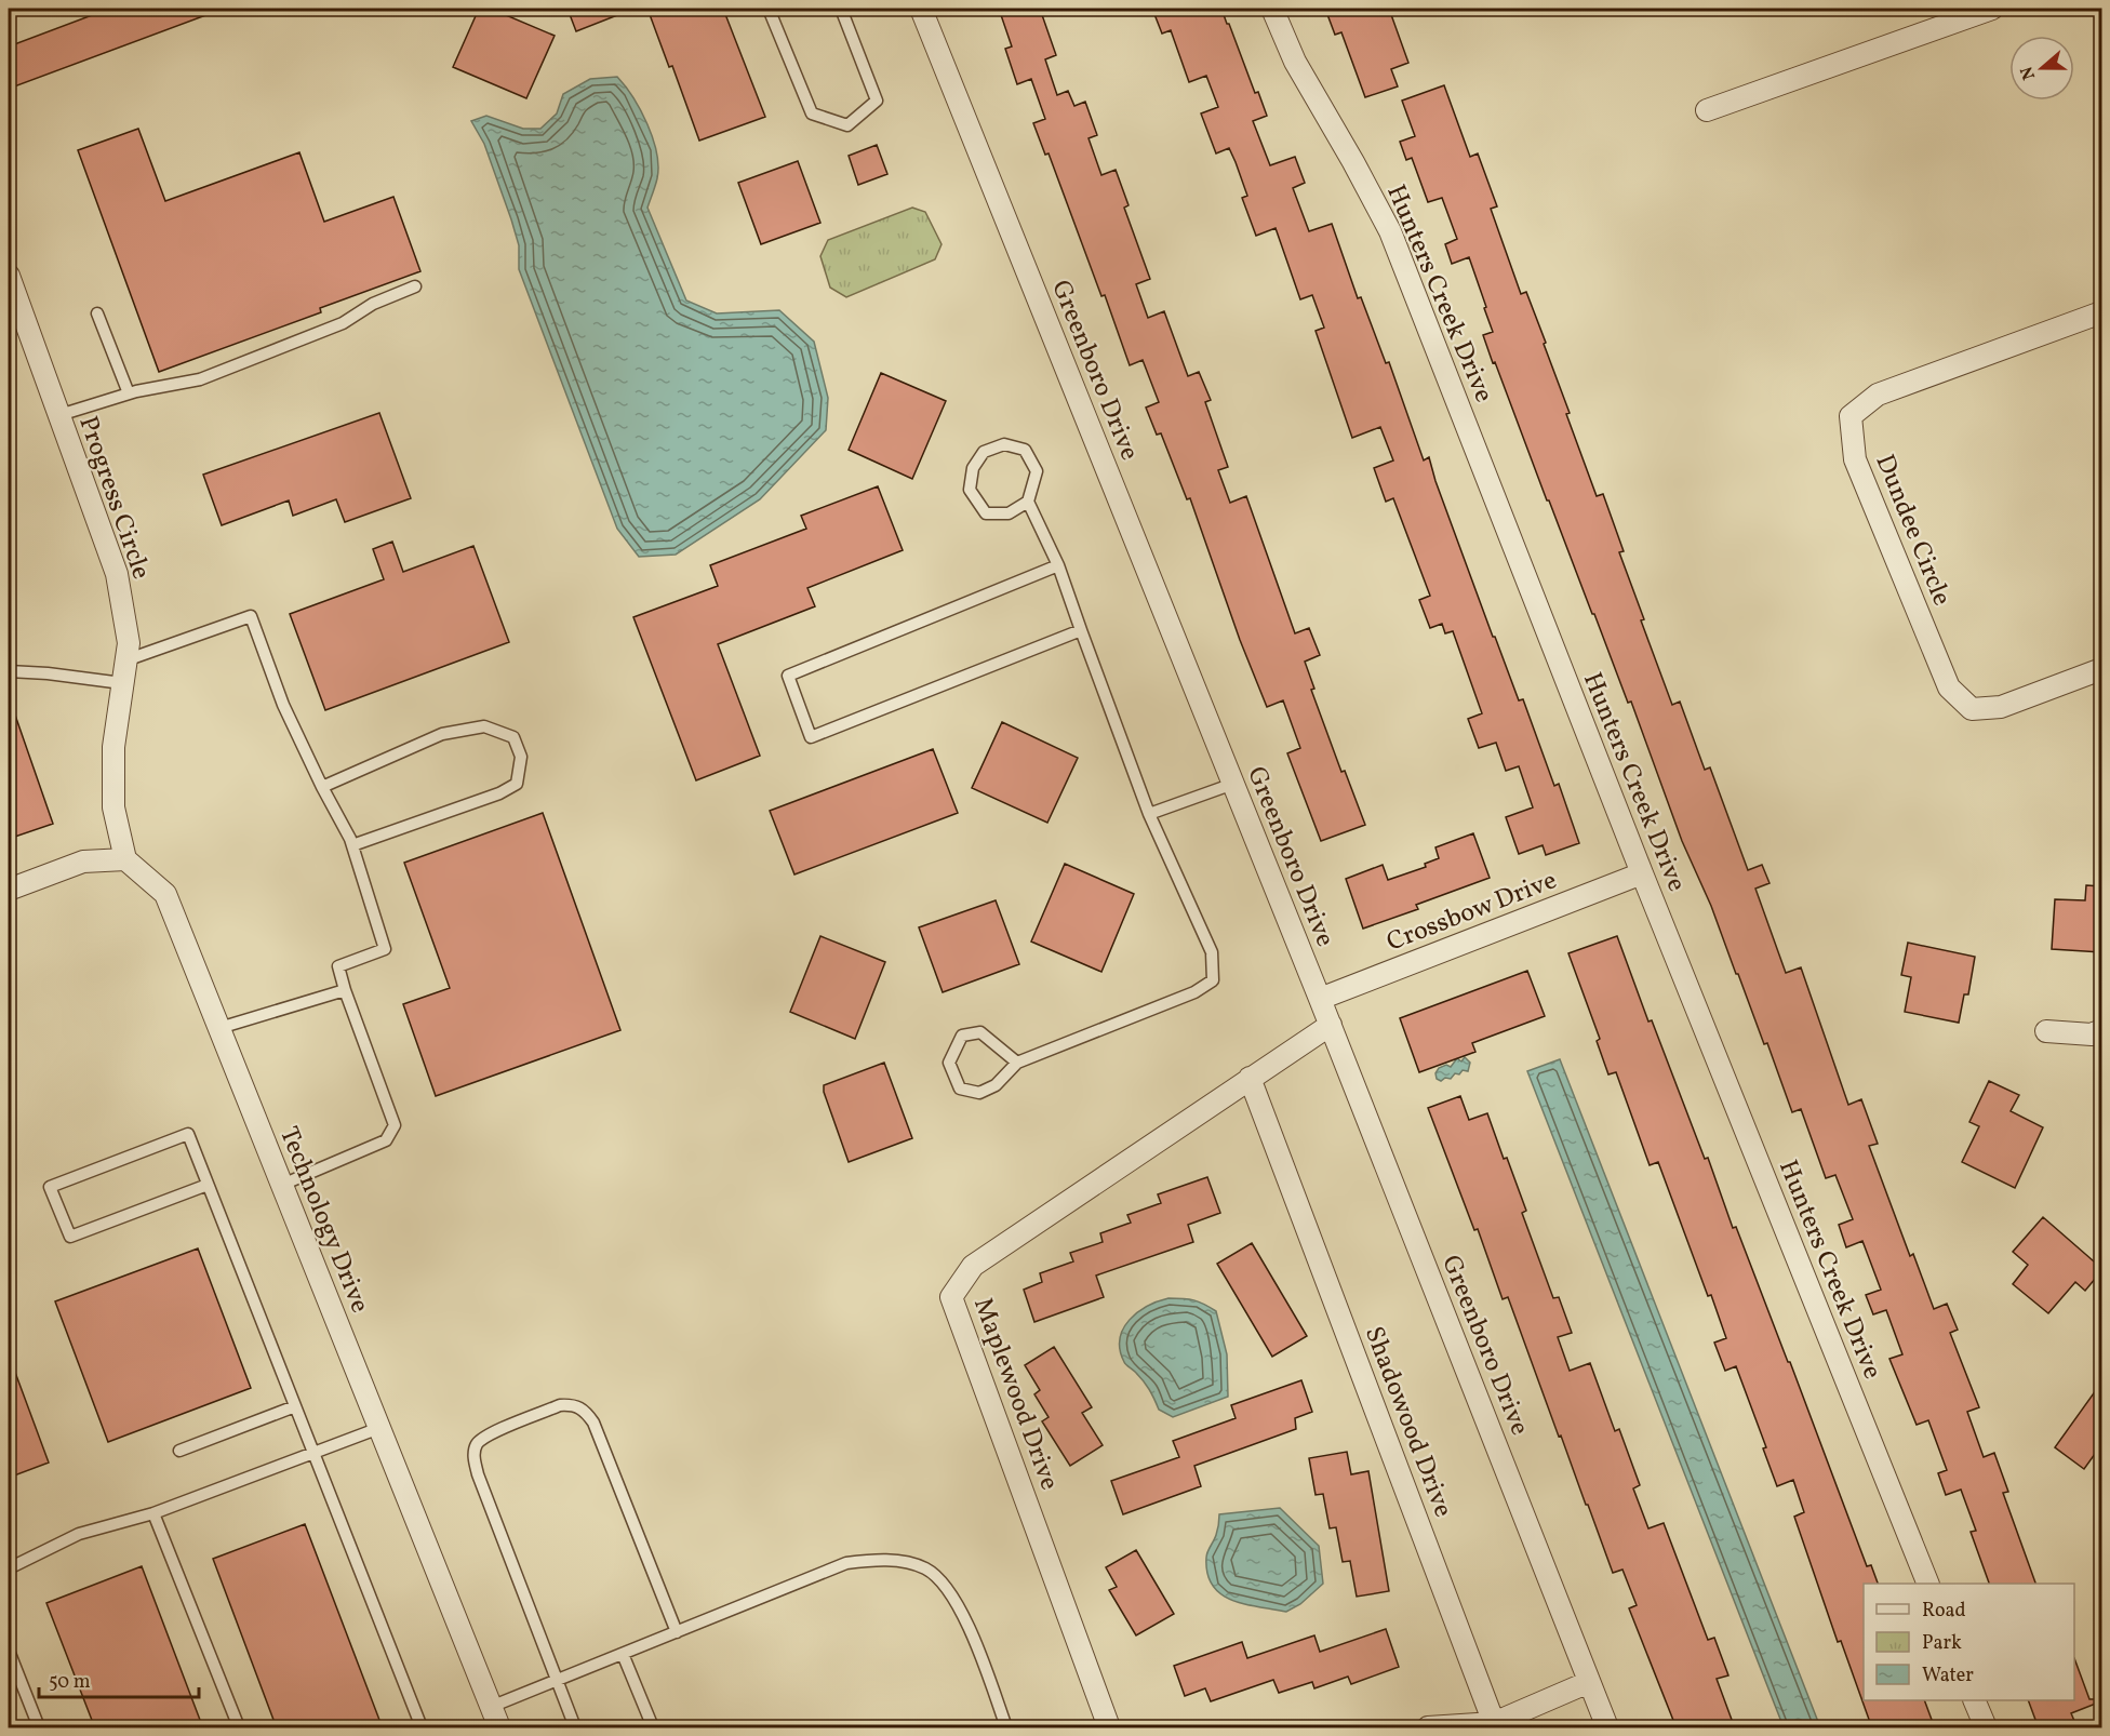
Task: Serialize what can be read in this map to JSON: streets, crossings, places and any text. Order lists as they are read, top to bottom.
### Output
{
  "streets": {
    "street": [
      "Hunters Creek Drive",
      "Greenboro Drive",
      "Progress Circle",
      "Dundee Circle",
      "Crossbow Drive",
      "Technology Drive",
      "Maplewood Drive",
      "Shadowood Drive"
    ]
  },
  "crossings": [
    ["Hunters Creek Drive", "Crossbow Drive"],
    ["Greenboro Drive", "Crossbow Drive"],
    ["Greenboro Drive", "Maplewood Drive"],
    ["Progress Circle", "Technology Drive"],
    ["Maplewood Drive", "Shadowood Drive"]
  ],
  "legend": ["Road", "Park", "Water"],
  "scale_bar": "50 m",
  "north": "left"
}
